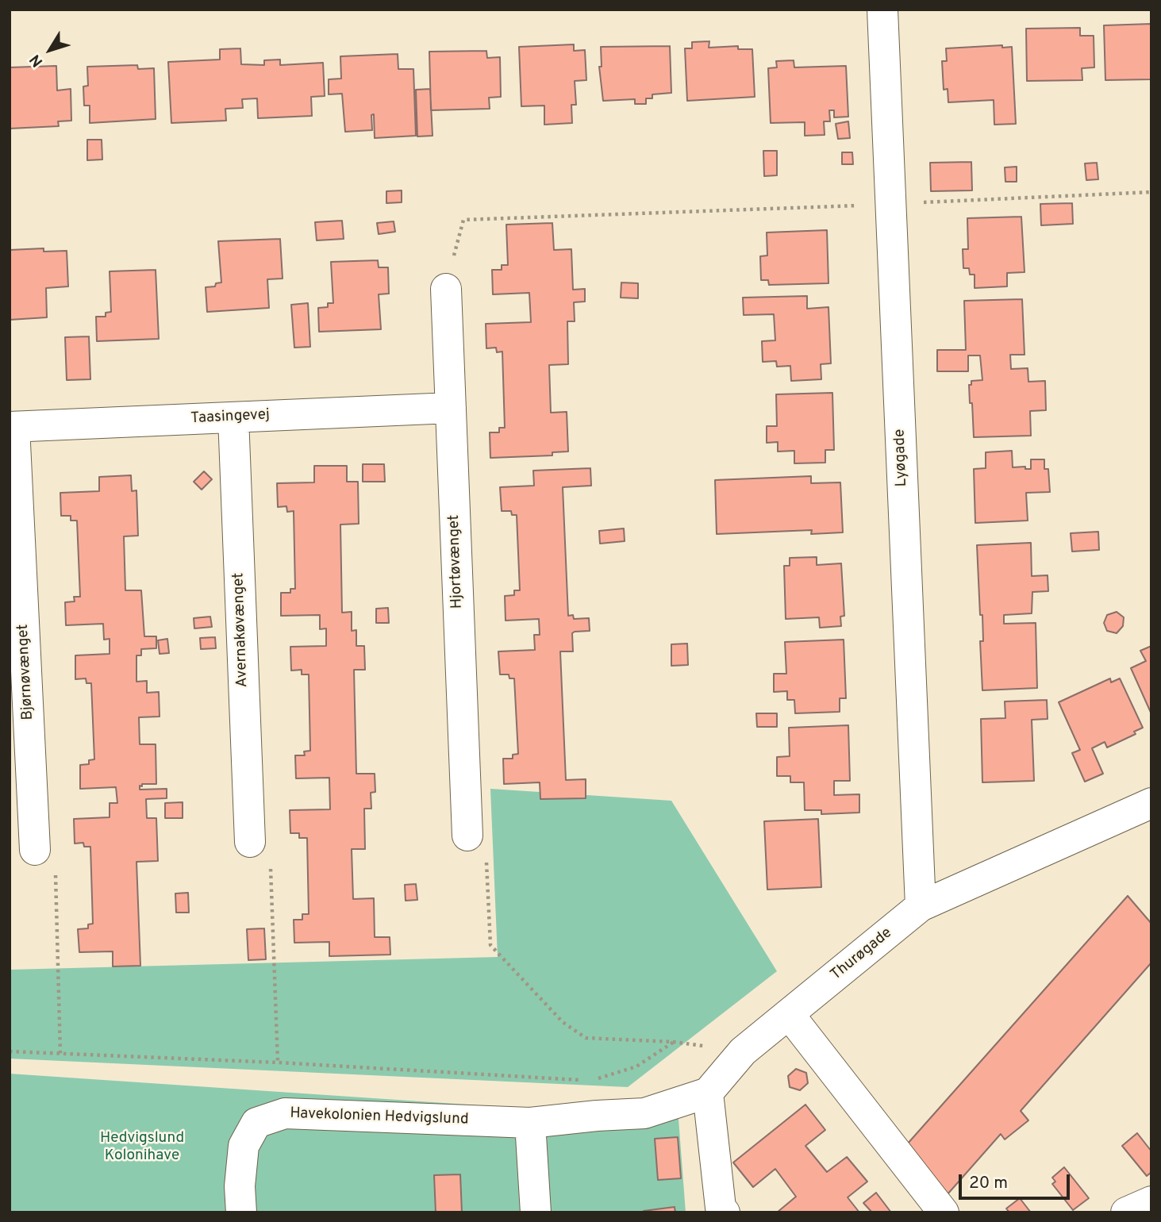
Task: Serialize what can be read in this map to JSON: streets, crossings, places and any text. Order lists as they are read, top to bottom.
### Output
{
  "streets": {
    "street": [
      "Taasingevej",
      "Lyøgade",
      "Hjortøvænget",
      "Avernakøvænget",
      "Bjørnøvænget",
      "Thurøgade",
      "Havekolonien Hedvigslund"
    ]
  },
  "crossings": [
    ["Taasingevej", "Hjortøvænget"],
    ["Taasingevej", "Avernakøvænget"],
    ["Taasingevej", "Bjørnøvænget"],
    ["Lyøgade", "Thurøgade"],
    ["Thurøgade", "Havekolonien Hedvigslund"]
  ],
  "parks": ["Hedvigslund Kolonihave"],
  "scale_bar": "20 m",
  "north": "bottom left"
}
